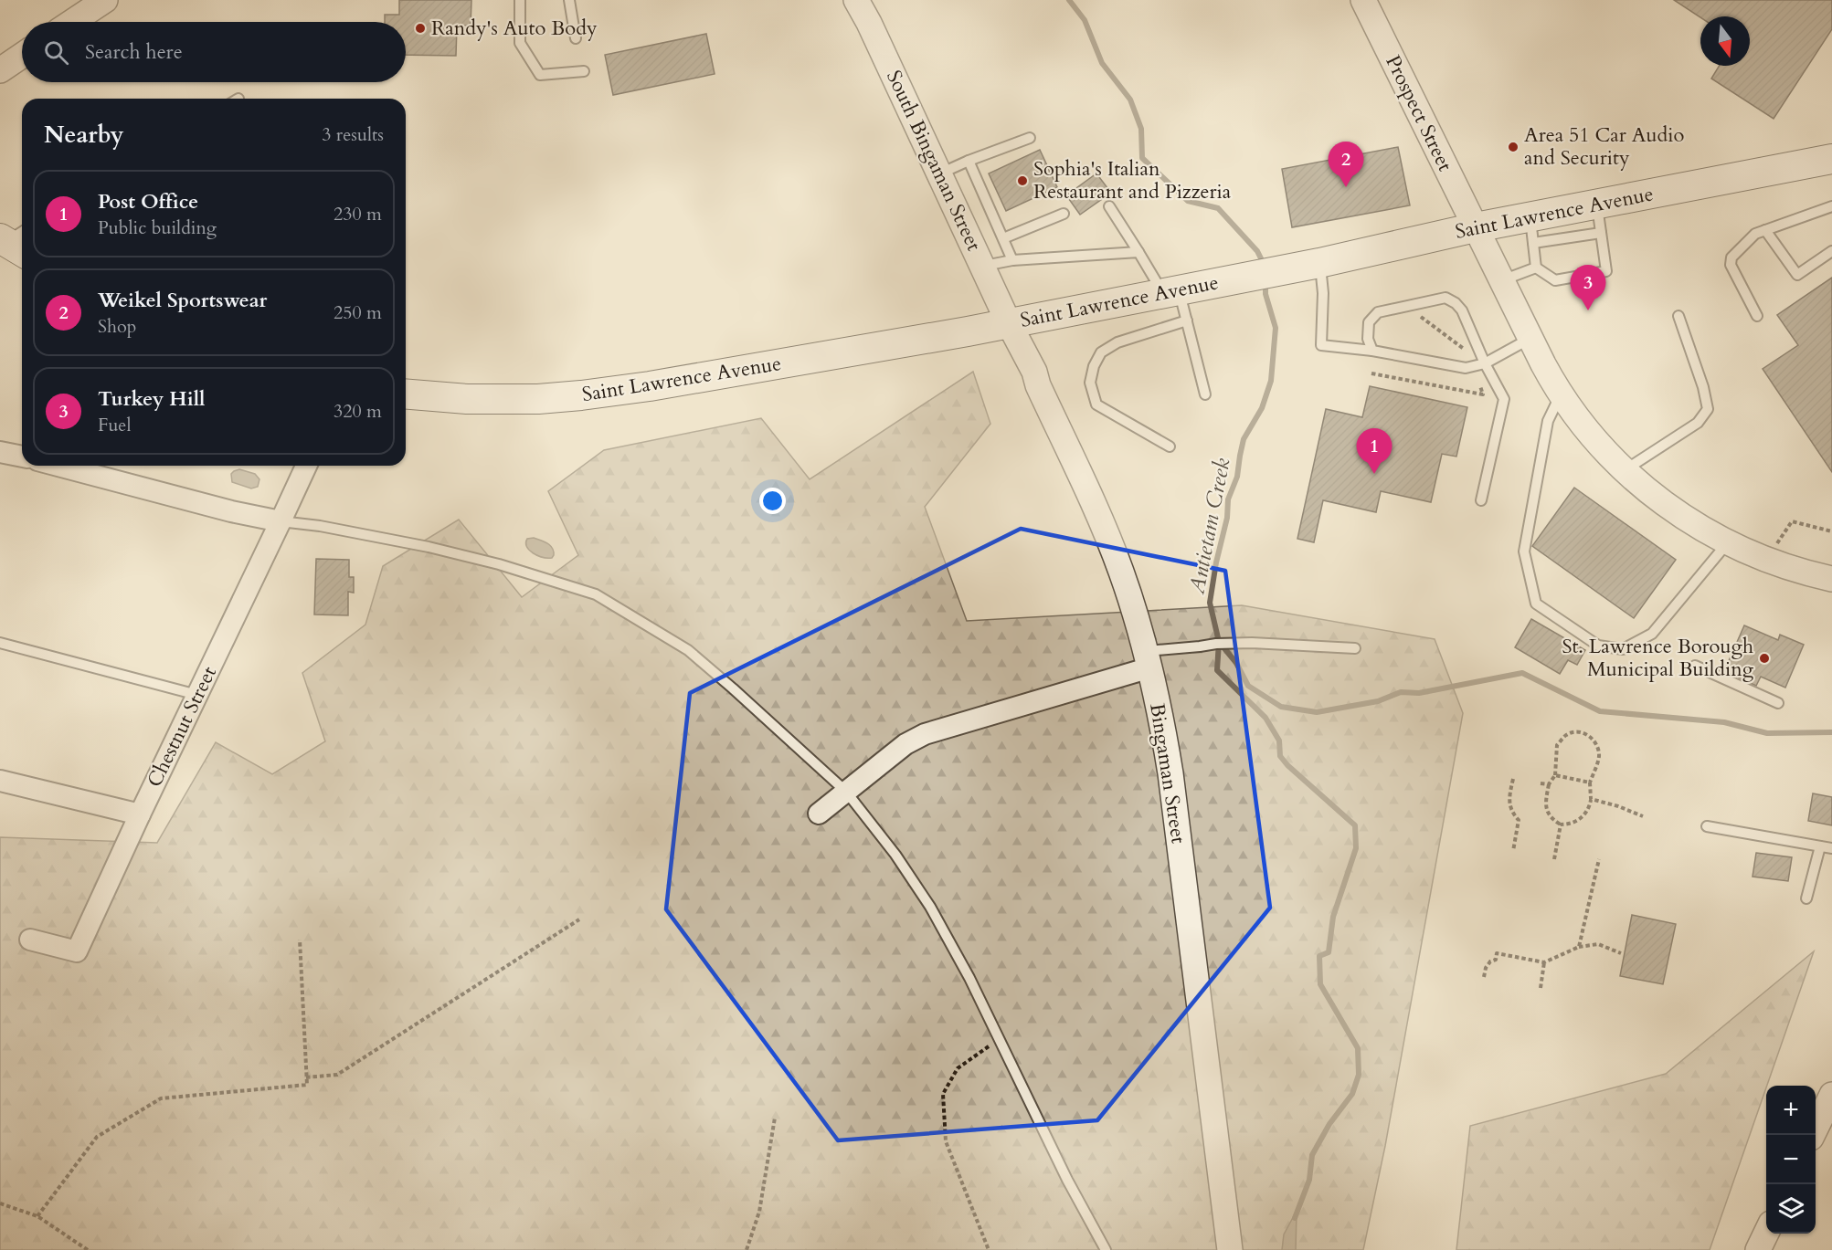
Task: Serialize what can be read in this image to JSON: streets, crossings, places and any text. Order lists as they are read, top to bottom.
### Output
{
  "streets": {
    "main road": ["Saint Lawrence Avenue"],
    "street": [
      "Prospect Street",
      "South Bingaman Street",
      "Chestnut Street",
      "Bingaman Street"
    ]
  },
  "crossings": [
    ["Prospect Street", "Saint Lawrence Avenue"],
    ["South Bingaman Street", "Saint Lawrence Avenue"],
    ["South Bingaman Street", "Bingaman Street"],
    ["Saint Lawrence Avenue", "Bingaman Street"]
  ],
  "water": ["Antietam Creek"],
  "places": [
    "Randy's Auto Body",
    "Area 51 Car Audio and Security",
    "Sophia's Italian Restaurant and Pizzeria",
    "St. Lawrence Borough Municipal Building"
  ],
  "north": "bottom",
  "page": {
    "search": "Search here",
    "heading": ["Nearby", "3 results"],
    "pins": ["2", "3", "1"],
    "list": [
      {
        "mark": "1",
        "name": "Post Office",
        "note": "Public building",
        "value": "230 m"
      },
      {
        "mark": "2",
        "name": "Weikel Sportswear",
        "note": "Shop",
        "value": "250 m"
      },
      {
        "mark": "3",
        "name": "Turkey Hill",
        "note": "Fuel",
        "value": "320 m"
      }
    ],
    "map_buttons": ["+", "−"]
  }
}
